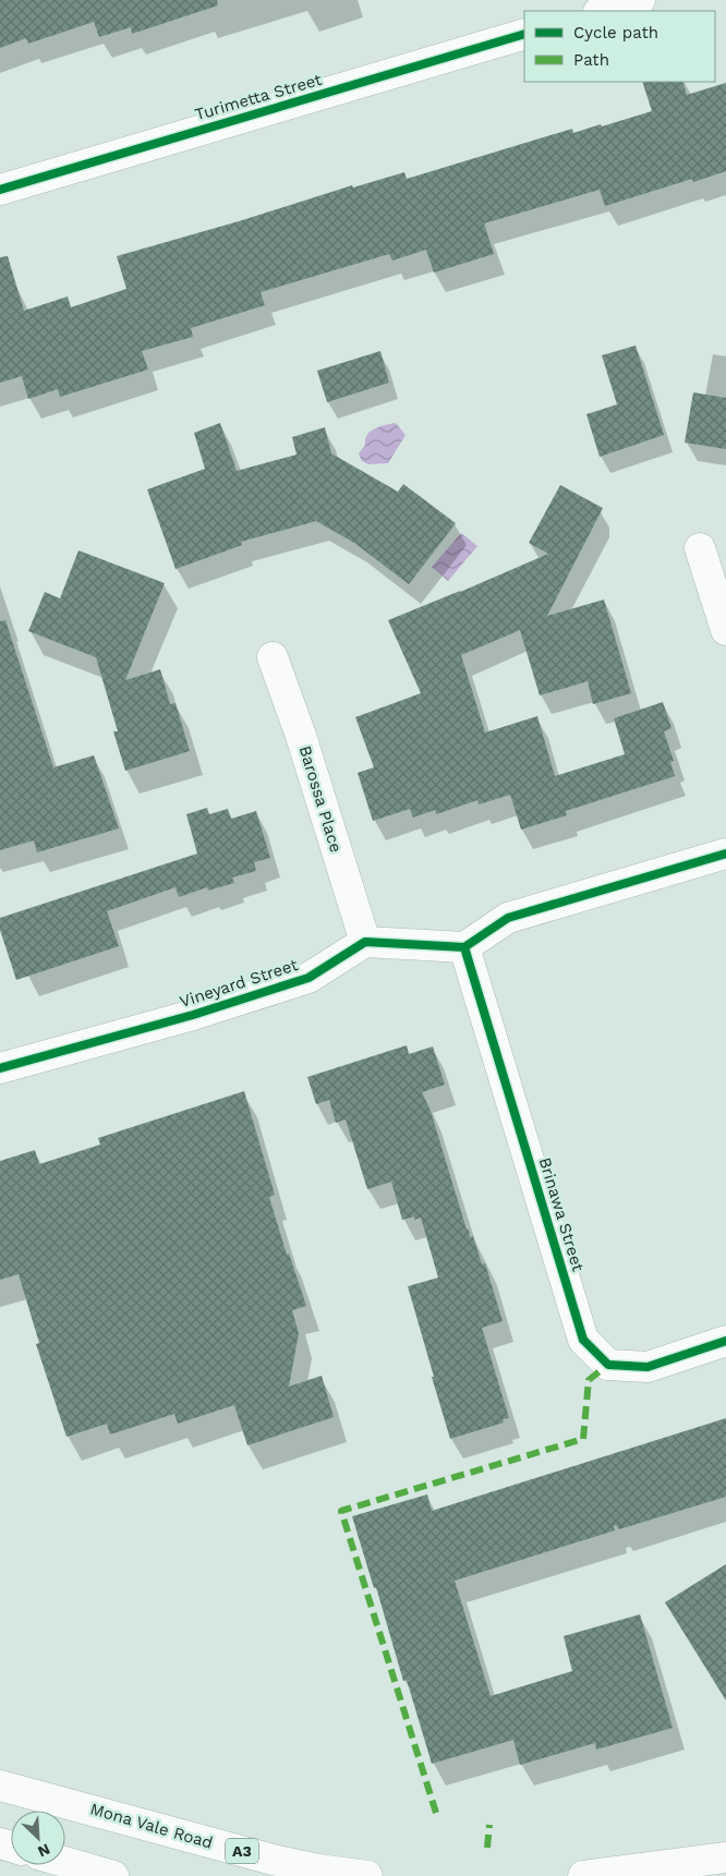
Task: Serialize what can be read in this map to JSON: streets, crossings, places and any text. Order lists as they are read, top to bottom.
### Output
{
  "streets": {
    "main road": [
      "Turimetta Street",
      "Barossa Place",
      "Vineyard Street",
      "Brinawa Street",
      "Mona Vale Road",
      "A3"
    ]
  },
  "crossings": [
    ["Barossa Place", "Vineyard Street"]
  ],
  "legend": ["Cycle path", "Path"],
  "north": "bottom right"
}
